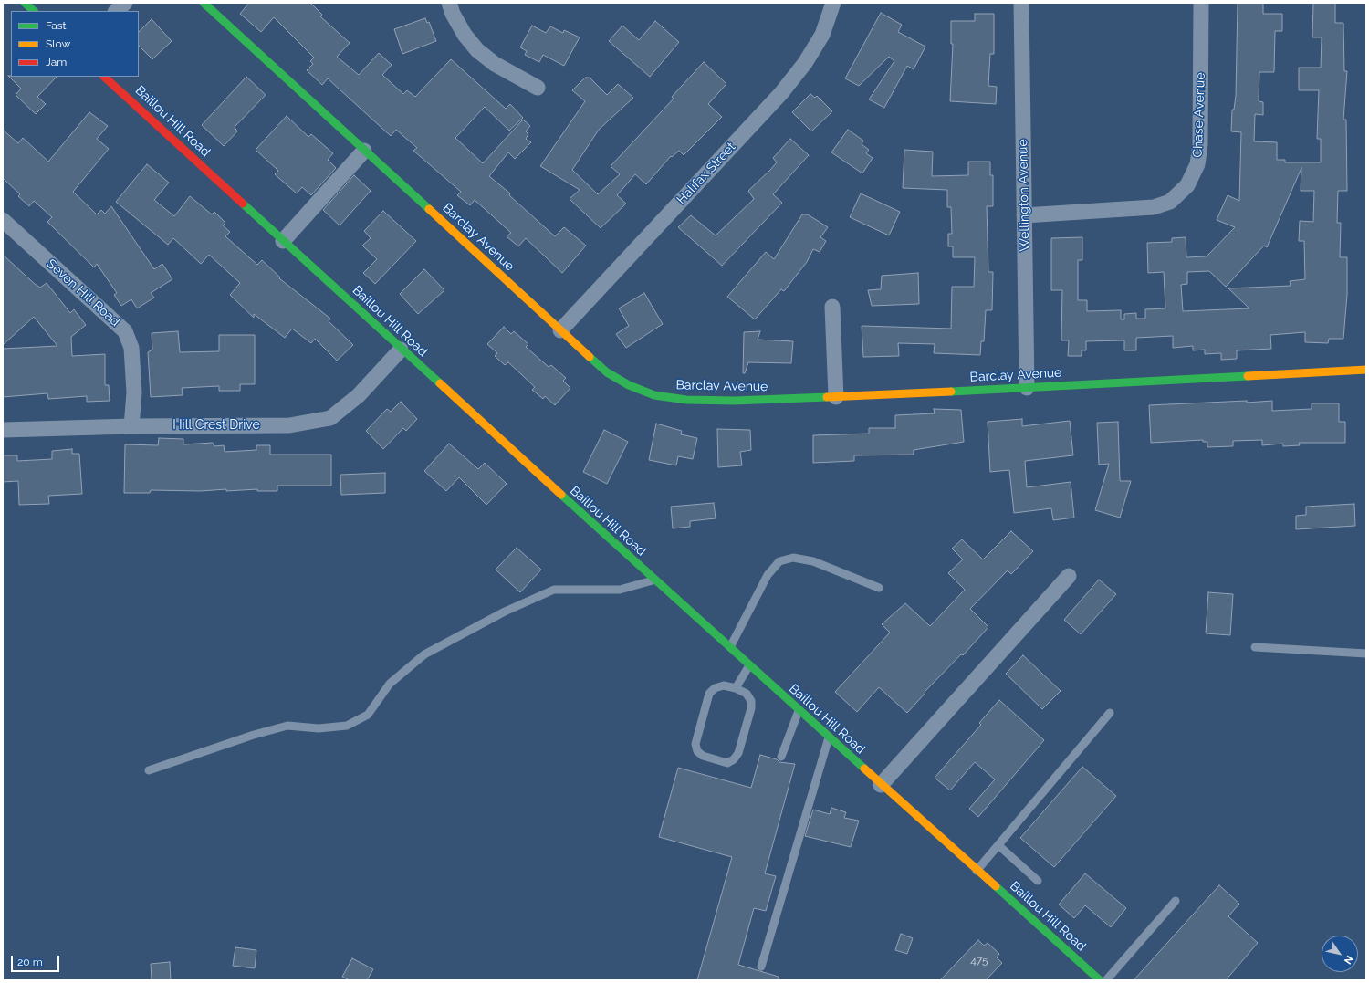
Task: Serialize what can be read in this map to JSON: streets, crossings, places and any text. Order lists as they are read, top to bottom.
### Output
{
  "streets": {
    "main road": ["Baillou Hill Road", "Barclay Avenue"],
    "street": [
      "Chase Avenue",
      "Halifax Street",
      "Wellington Avenue",
      "Seven Hill Road",
      "Hill Crest Drive"
    ]
  },
  "crossings": [
    ["Chase Avenue", "Wellington Avenue"],
    ["Baillou Hill Road", "Hill Crest Drive"],
    ["Halifax Street", "Barclay Avenue"],
    ["Wellington Avenue", "Barclay Avenue"],
    ["Seven Hill Road", "Hill Crest Drive"]
  ],
  "house_numbers": ["475"],
  "legend": ["Fast", "Slow", "Jam"],
  "scale_bar": "20 m",
  "north": "bottom right"
}
